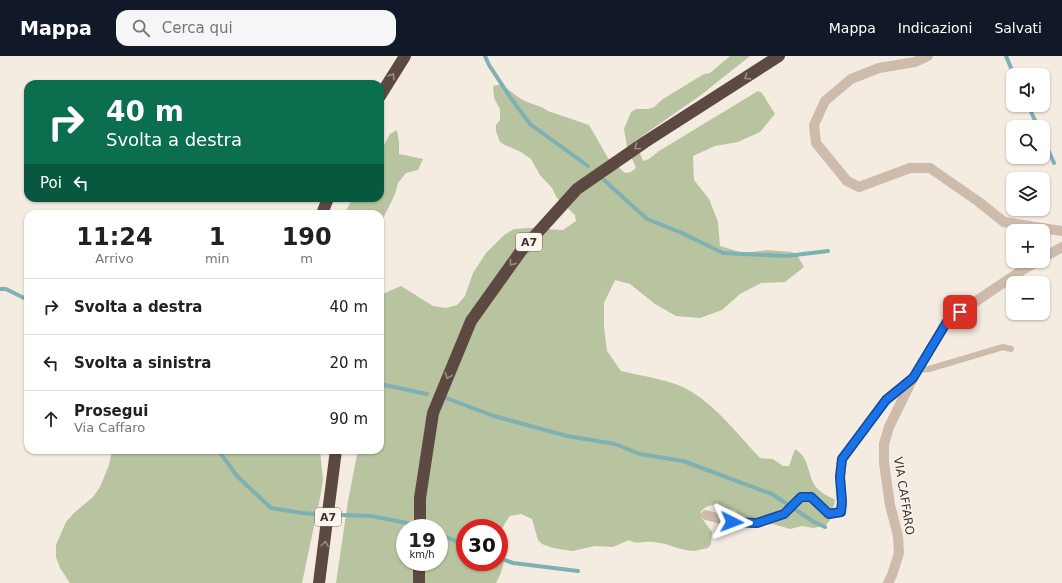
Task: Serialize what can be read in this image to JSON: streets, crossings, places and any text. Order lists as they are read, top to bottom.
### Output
{
  "streets": {
    "highway": ["A7"],
    "street": ["VIA CAFFARO"]
  },
  "page": {
    "header": "Mappa",
    "search": "Cerca qui",
    "nav": ["Mappa", "Indicazioni", "Salvati"],
    "map_buttons": ["+", "−"],
    "turn": ["40 m", "Svolta a destra"],
    "then": "Poi",
    "eta": [
      "11:24",
      "Arrivo",
      "1",
      "min",
      "190",
      "m"
    ],
    "list": [
      {
        "name": "Svolta a destra",
        "value": "40 m"
      },
      {
        "name": "Svolta a sinistra",
        "value": "20 m"
      },
      {
        "name": "Prosegui",
        "note": "Via Caffaro",
        "value": "90 m"
      }
    ],
    "speed": "19 km/h",
    "limit": "30"
  }
}
